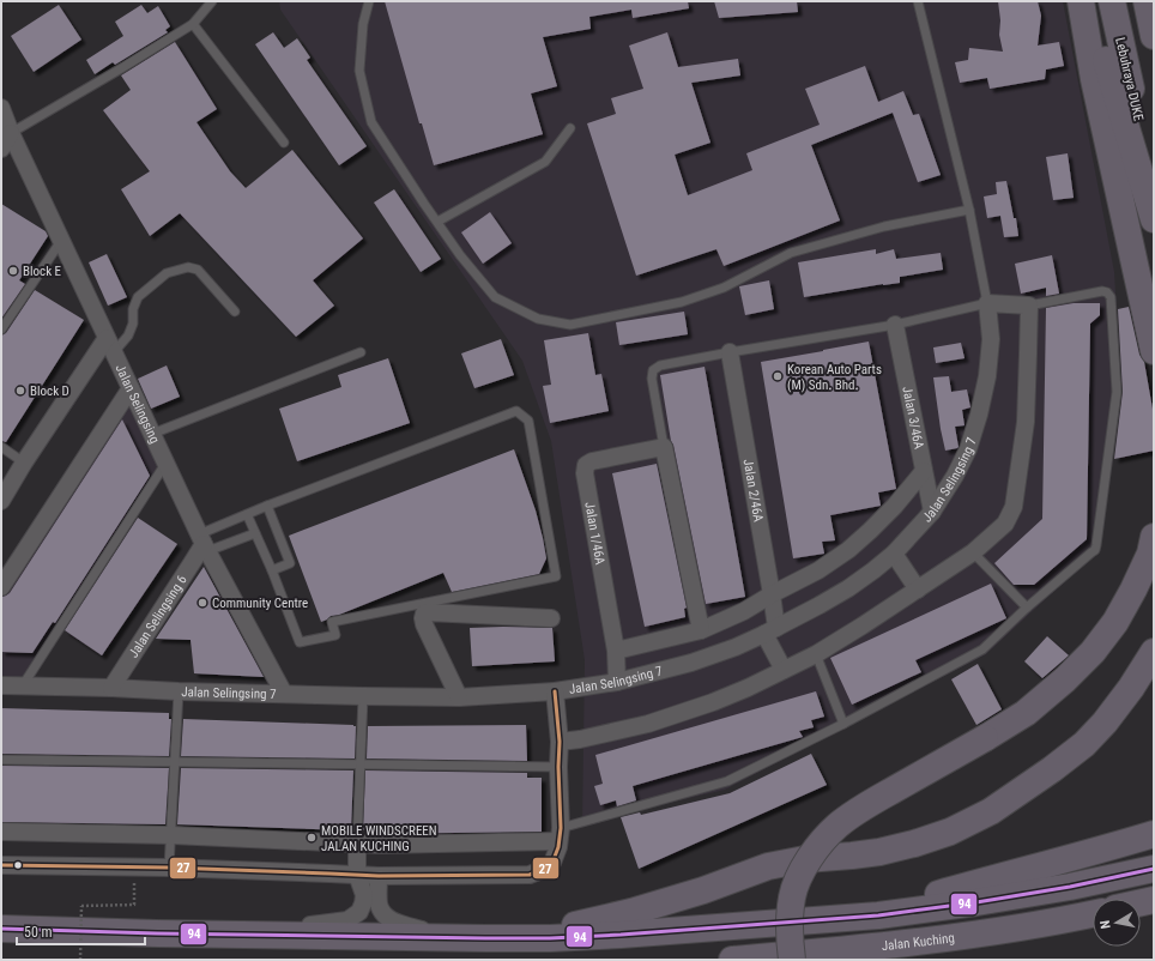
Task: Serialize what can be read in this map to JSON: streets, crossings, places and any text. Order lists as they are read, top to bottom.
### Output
{
  "streets": {
    "highway": ["Lebuhraya DUKE", "Jalan Kuching"],
    "street": [
      "Jalan Selingsing",
      "Jalan 3/46A",
      "Jalan Selingsing 7",
      "Jalan 2/46A",
      "Jalan 1/46A",
      "Jalan Selingsing 6"
    ]
  },
  "crossings": [
    ["Jalan Selingsing", "Jalan Selingsing 7"],
    ["Jalan Selingsing", "Jalan Selingsing 6"],
    ["Jalan 3/46A", "Jalan Selingsing 7"],
    ["Jalan Selingsing 7", "Jalan 2/46A"],
    ["Jalan Selingsing 7", "Jalan 1/46A"],
    ["Jalan Selingsing 7", "Jalan Selingsing 6"]
  ],
  "places": [
    "Block E",
    "Korean Auto Parts (M) Sdn. Bhd.",
    "Block D",
    "Community Centre",
    "MOBILE WINDSCREEN JALAN KUCHING"
  ],
  "lines": ["transit line 27", "transit line 94"],
  "scale_bar": "50 m",
  "north": "left"
}
